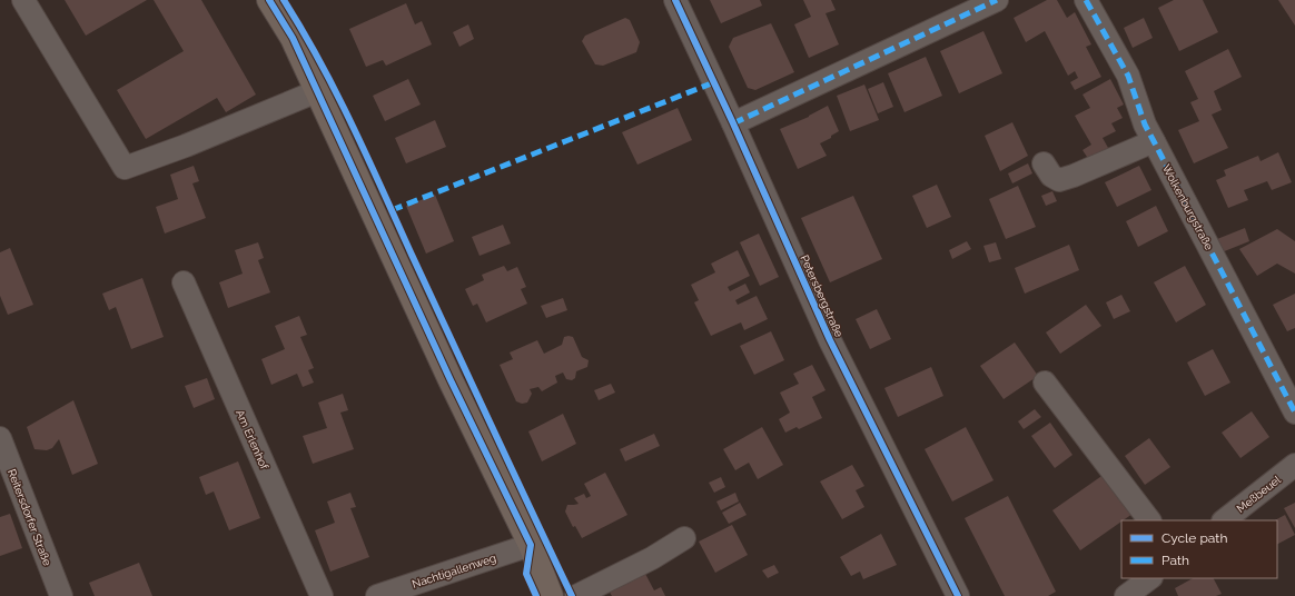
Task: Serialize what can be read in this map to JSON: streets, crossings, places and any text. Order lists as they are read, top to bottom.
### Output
{
  "streets": {
    "street": [
      "Wolkenburgstraße",
      "Petersbergstraße",
      "Am Erlenhof",
      "Meßbeuel",
      "Reitersdorfer Straße",
      "Nachtigallenweg"
    ]
  },
  "legend": ["Cycle path", "Path"]
}
